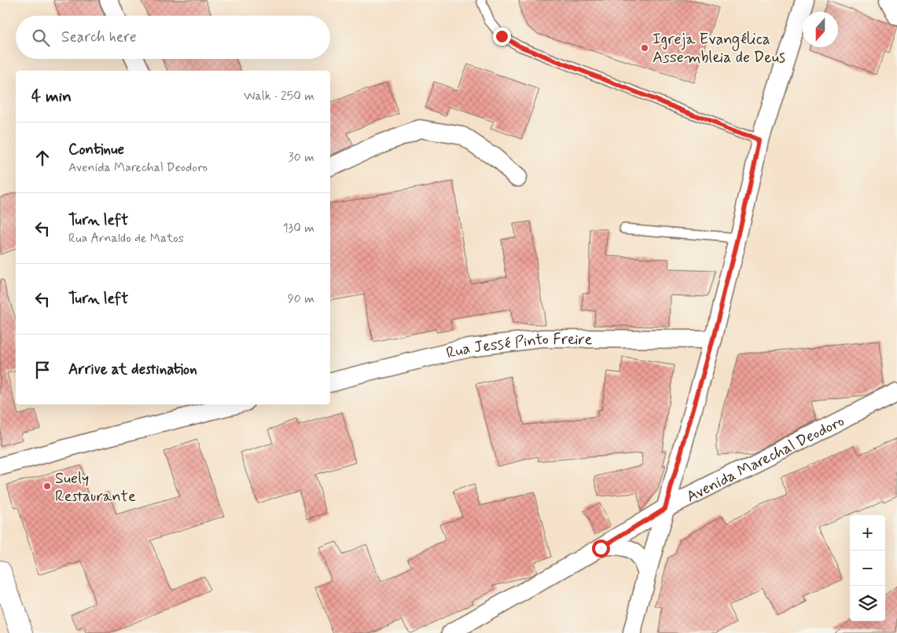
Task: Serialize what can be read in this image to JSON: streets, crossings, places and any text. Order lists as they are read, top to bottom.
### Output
{
  "streets": {
    "street": ["Rua Jessé Pinto Freire", "Avenida Marechal Deodoro"]
  },
  "places": ["Igreja Evangélica Assembleia de Deus", "Suely Restaurante"],
  "north": "bottom",
  "page": {
    "search": "Search here",
    "heading": ["4 min", "Walk · 250 m"],
    "list": [
      ["Continue", "Avenida Marechal Deodoro", "30 m"],
      ["Turn left", "Rua Arnaldo de Matos", "130 m"],
      ["Turn left", "90 m"],
      "Arrive at destination"
    ],
    "map_buttons": ["+", "−"]
  }
}
